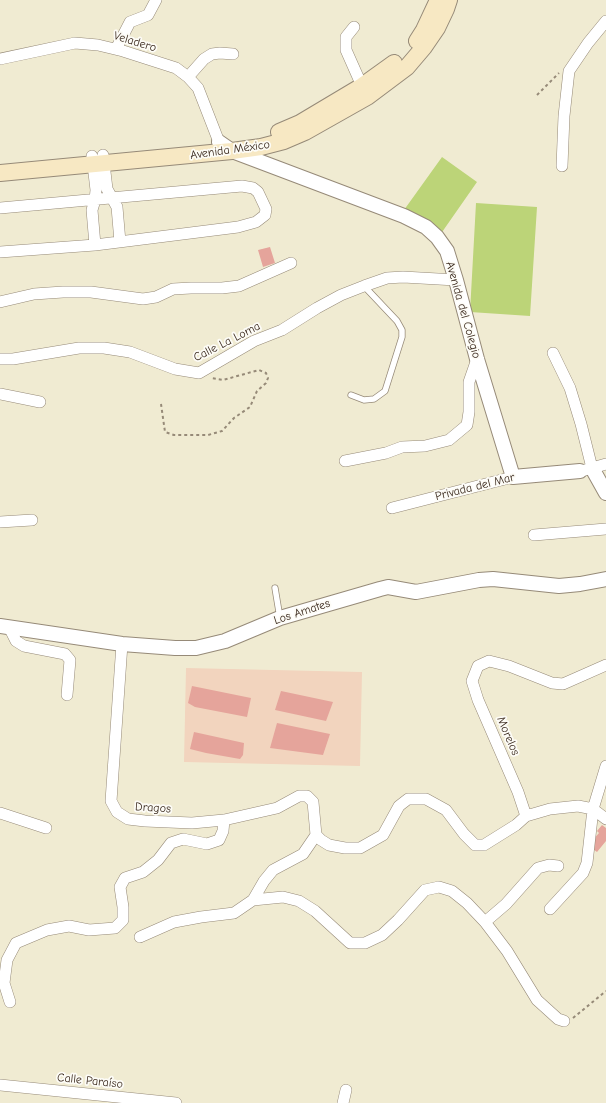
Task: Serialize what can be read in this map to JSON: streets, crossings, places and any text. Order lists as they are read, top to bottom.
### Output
{
  "streets": {
    "main road": ["Avenida México"],
    "street": [
      "Veladero",
      "Avenida del Colegio",
      "Calle La Loma",
      "Privada del Mar",
      "Los Amates",
      "Morelos",
      "Dragos",
      "Calle Paraíso"
    ]
  },
  "crossings": [
    ["Veladero", "Avenida México"],
    ["Veladero", "Avenida del Colegio"],
    ["Avenida México", "Avenida del Colegio"],
    ["Avenida del Colegio", "Calle La Loma"],
    ["Avenida del Colegio", "Privada del Mar"],
    ["Los Amates", "Dragos"]
  ]
}
